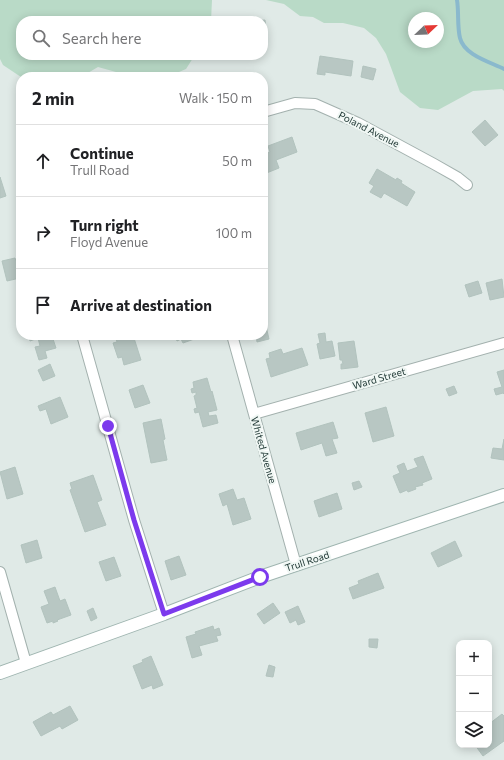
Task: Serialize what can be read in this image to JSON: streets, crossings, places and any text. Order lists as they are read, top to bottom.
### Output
{
  "streets": {
    "street": [
      "Poland Avenue",
      "Ward Street",
      "Whited Avenue",
      "Trull Road"
    ]
  },
  "crossings": [
    ["Ward Street", "Whited Avenue"],
    ["Whited Avenue", "Trull Road"]
  ],
  "north": "top right",
  "page": {
    "search": "Search here",
    "heading": ["2 min", "Walk · 150 m"],
    "list": [
      ["Continue", "Trull Road", "50 m"],
      ["Turn right", "Floyd Avenue", "100 m"],
      "Arrive at destination"
    ],
    "map_buttons": ["+", "−"]
  }
}
